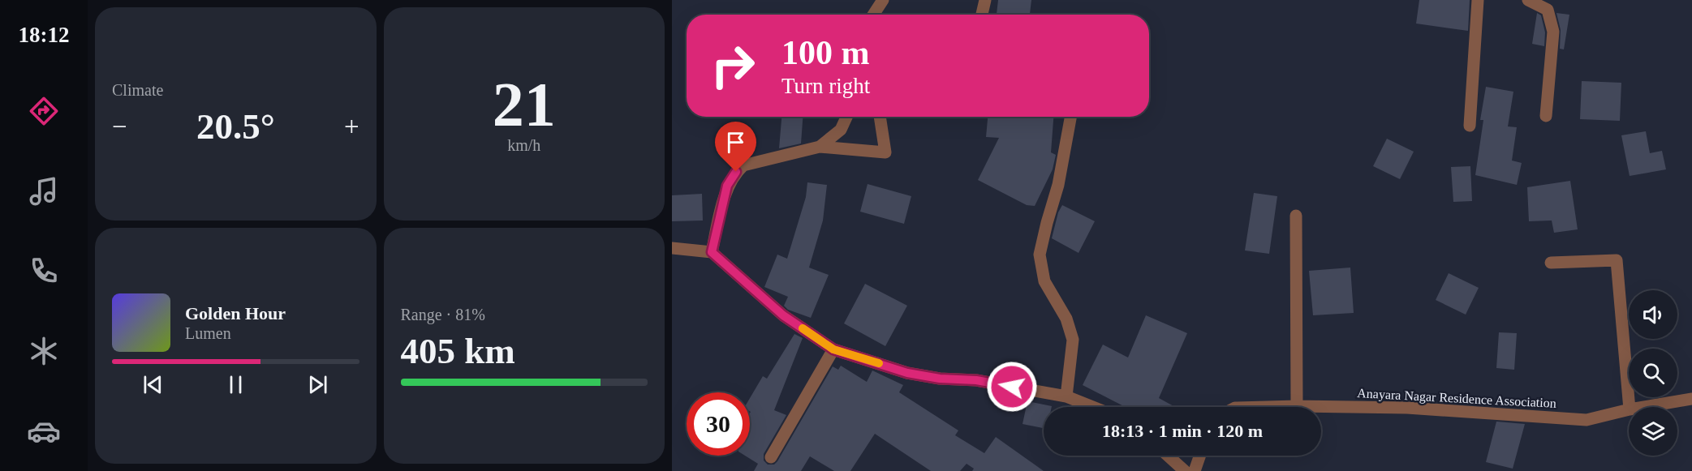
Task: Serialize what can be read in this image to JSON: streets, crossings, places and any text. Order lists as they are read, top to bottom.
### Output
{
  "streets": {
    "street": ["Anayara Nagar Residence Association"]
  },
  "page": {
    "tabs": "18:12",
    "tile": [
      "Climate",
      ["21", "km/h"],
      ["Range · 81%", "405 km"]
    ],
    "turn": ["100 m", "Turn right"],
    "heat": ["−", "20.5°", "+"],
    "song": ["Golden Hour", "Lumen"],
    "limit": "30",
    "trip": "18:13 · 1 min · 120 m"
  }
}
